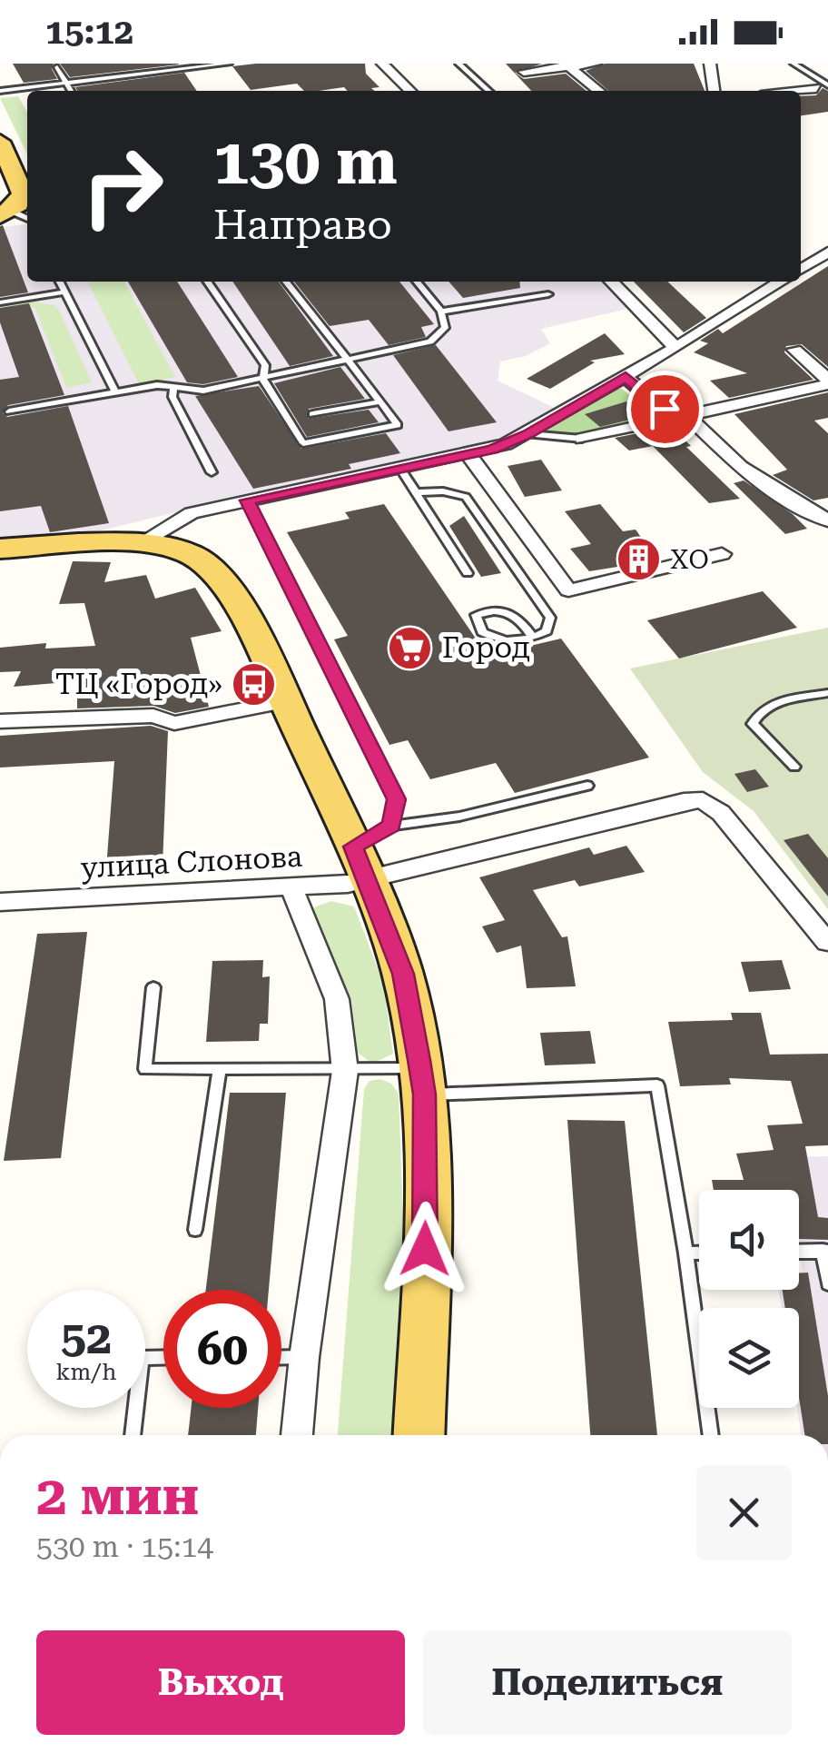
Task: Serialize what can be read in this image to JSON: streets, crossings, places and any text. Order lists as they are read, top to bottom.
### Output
{
  "streets": {
    "street": ["улица Слонова"]
  },
  "places": {
    "building": ["ХО"],
    "supermarket": ["Город"],
    "bus stop": ["ТЦ «Город»"]
  },
  "page": {
    "status": "15:12",
    "turn": ["130 m", "Направо"],
    "speed": "52 km/h",
    "limit": "60",
    "heading": ["2 мин", "530 m · 15:14"],
    "buttons": ["Выход", "Поделиться"]
  }
}
